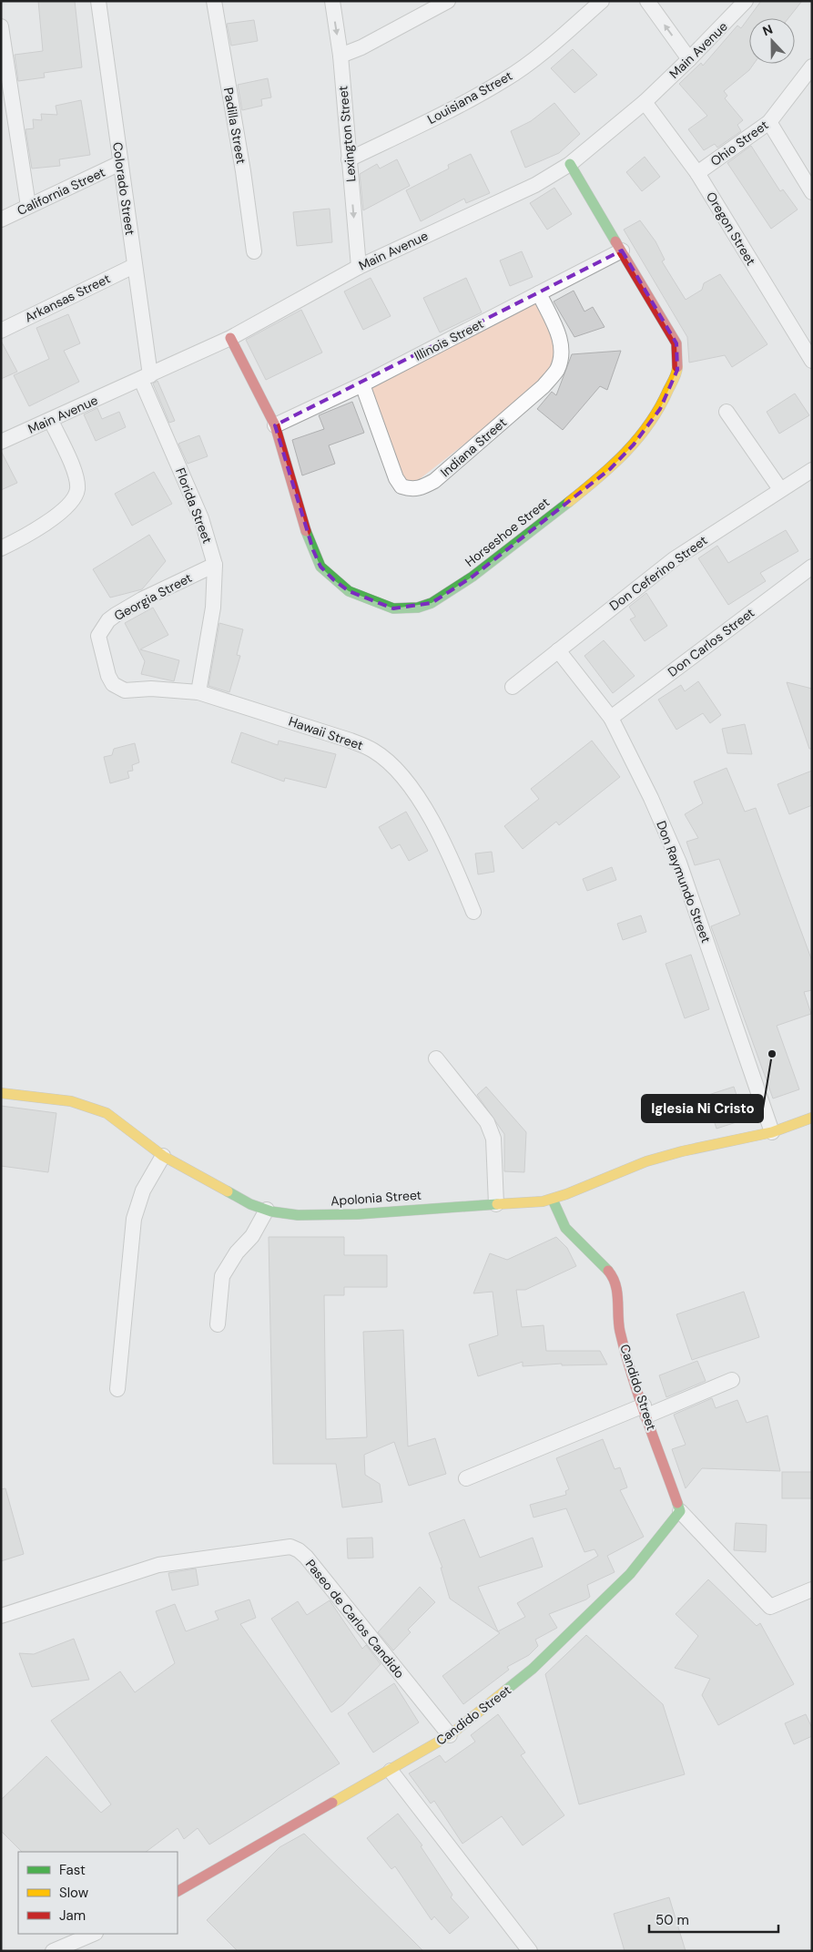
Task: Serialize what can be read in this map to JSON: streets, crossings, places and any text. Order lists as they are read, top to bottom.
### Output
{
  "streets": {
    "street": [
      "Main Avenue",
      "Louisiana Street",
      "Padilla Street",
      "Lexington Street",
      "Ohio Street",
      "Colorado Street",
      "California Street",
      "Oregon Street",
      "Arkansas Street",
      "Illinois Street",
      "Indiana Street",
      "Florida Street",
      "Horseshoe Street",
      "Don Ceferino Street",
      "Georgia Street",
      "Don Carlos Street",
      "Hawaii Street",
      "Don Raymundo Street",
      "Apolonia Street",
      "Candido Street",
      "Paseo de Carlos Candido"
    ]
  },
  "crossings": [
    ["Main Avenue", "Lexington Street"],
    ["Main Avenue", "Colorado Street"],
    ["Main Avenue", "Oregon Street"],
    ["Main Avenue", "Florida Street"],
    ["Main Avenue", "Horseshoe Street"],
    ["Louisiana Street", "Lexington Street"],
    ["Ohio Street", "Oregon Street"],
    ["Colorado Street", "California Street"],
    ["Colorado Street", "Arkansas Street"],
    ["Colorado Street", "Florida Street"],
    ["Illinois Street", "Indiana Street"],
    ["Illinois Street", "Horseshoe Street"],
    ["Florida Street", "Georgia Street"],
    ["Florida Street", "Hawaii Street"],
    ["Don Ceferino Street", "Don Raymundo Street"],
    ["Georgia Street", "Hawaii Street"],
    ["Don Carlos Street", "Don Raymundo Street"],
    ["Don Raymundo Street", "Apolonia Street"],
    ["Apolonia Street", "Candido Street"],
    ["Candido Street", "Paseo de Carlos Candido"]
  ],
  "one_way": ["Lexington Street"],
  "places": ["Iglesia Ni Cristo"],
  "legend": ["Fast", "Slow", "Jam"],
  "scale_bar": "50 m",
  "north": "top"
}
